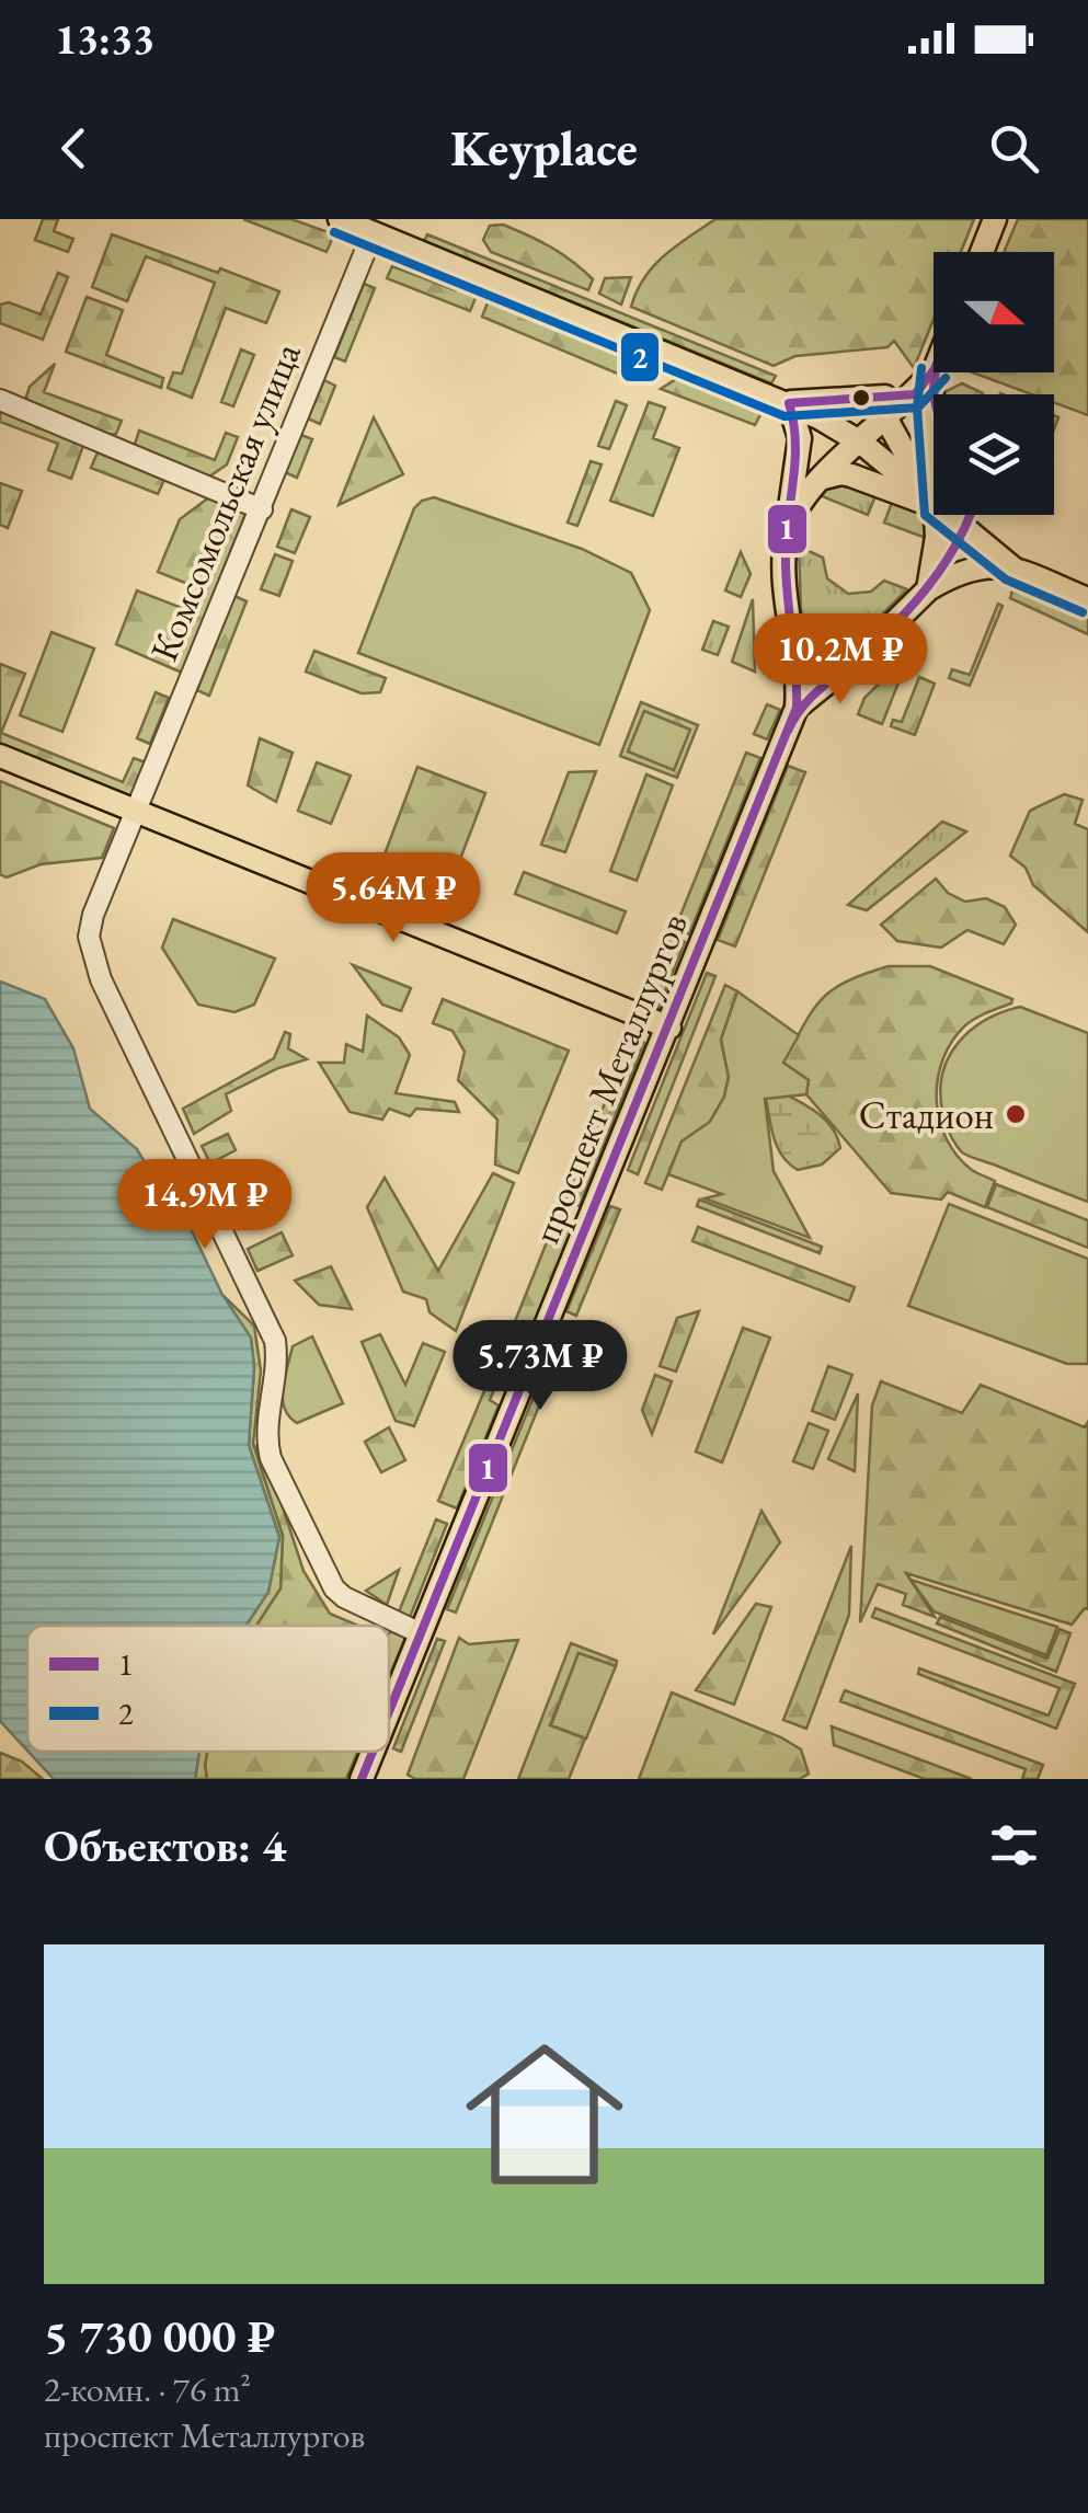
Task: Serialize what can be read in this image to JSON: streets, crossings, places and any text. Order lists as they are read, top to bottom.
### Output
{
  "streets": {
    "main road": ["проспект Металлургов"],
    "street": ["Комсомольская улица"]
  },
  "crossings": [
    ["Комсомольская улица", "проспект Металлургов"]
  ],
  "places": ["Стадион"],
  "lines": ["transit line 2", "transit line 1"],
  "legend": ["1", "2"],
  "north": "right",
  "page": {
    "status": "13:33",
    "header": "Keyplace",
    "price": [
      "10.2M ₽",
      "5.64M ₽",
      "14.9M ₽",
      "5.73M ₽"
    ],
    "heading": "Объектов: 4",
    "list": [
      {
        "name": "5 730 000 ₽",
        "note": "2-комн. · 76 m² · проспект Металлургов"
      }
    ]
  }
}
